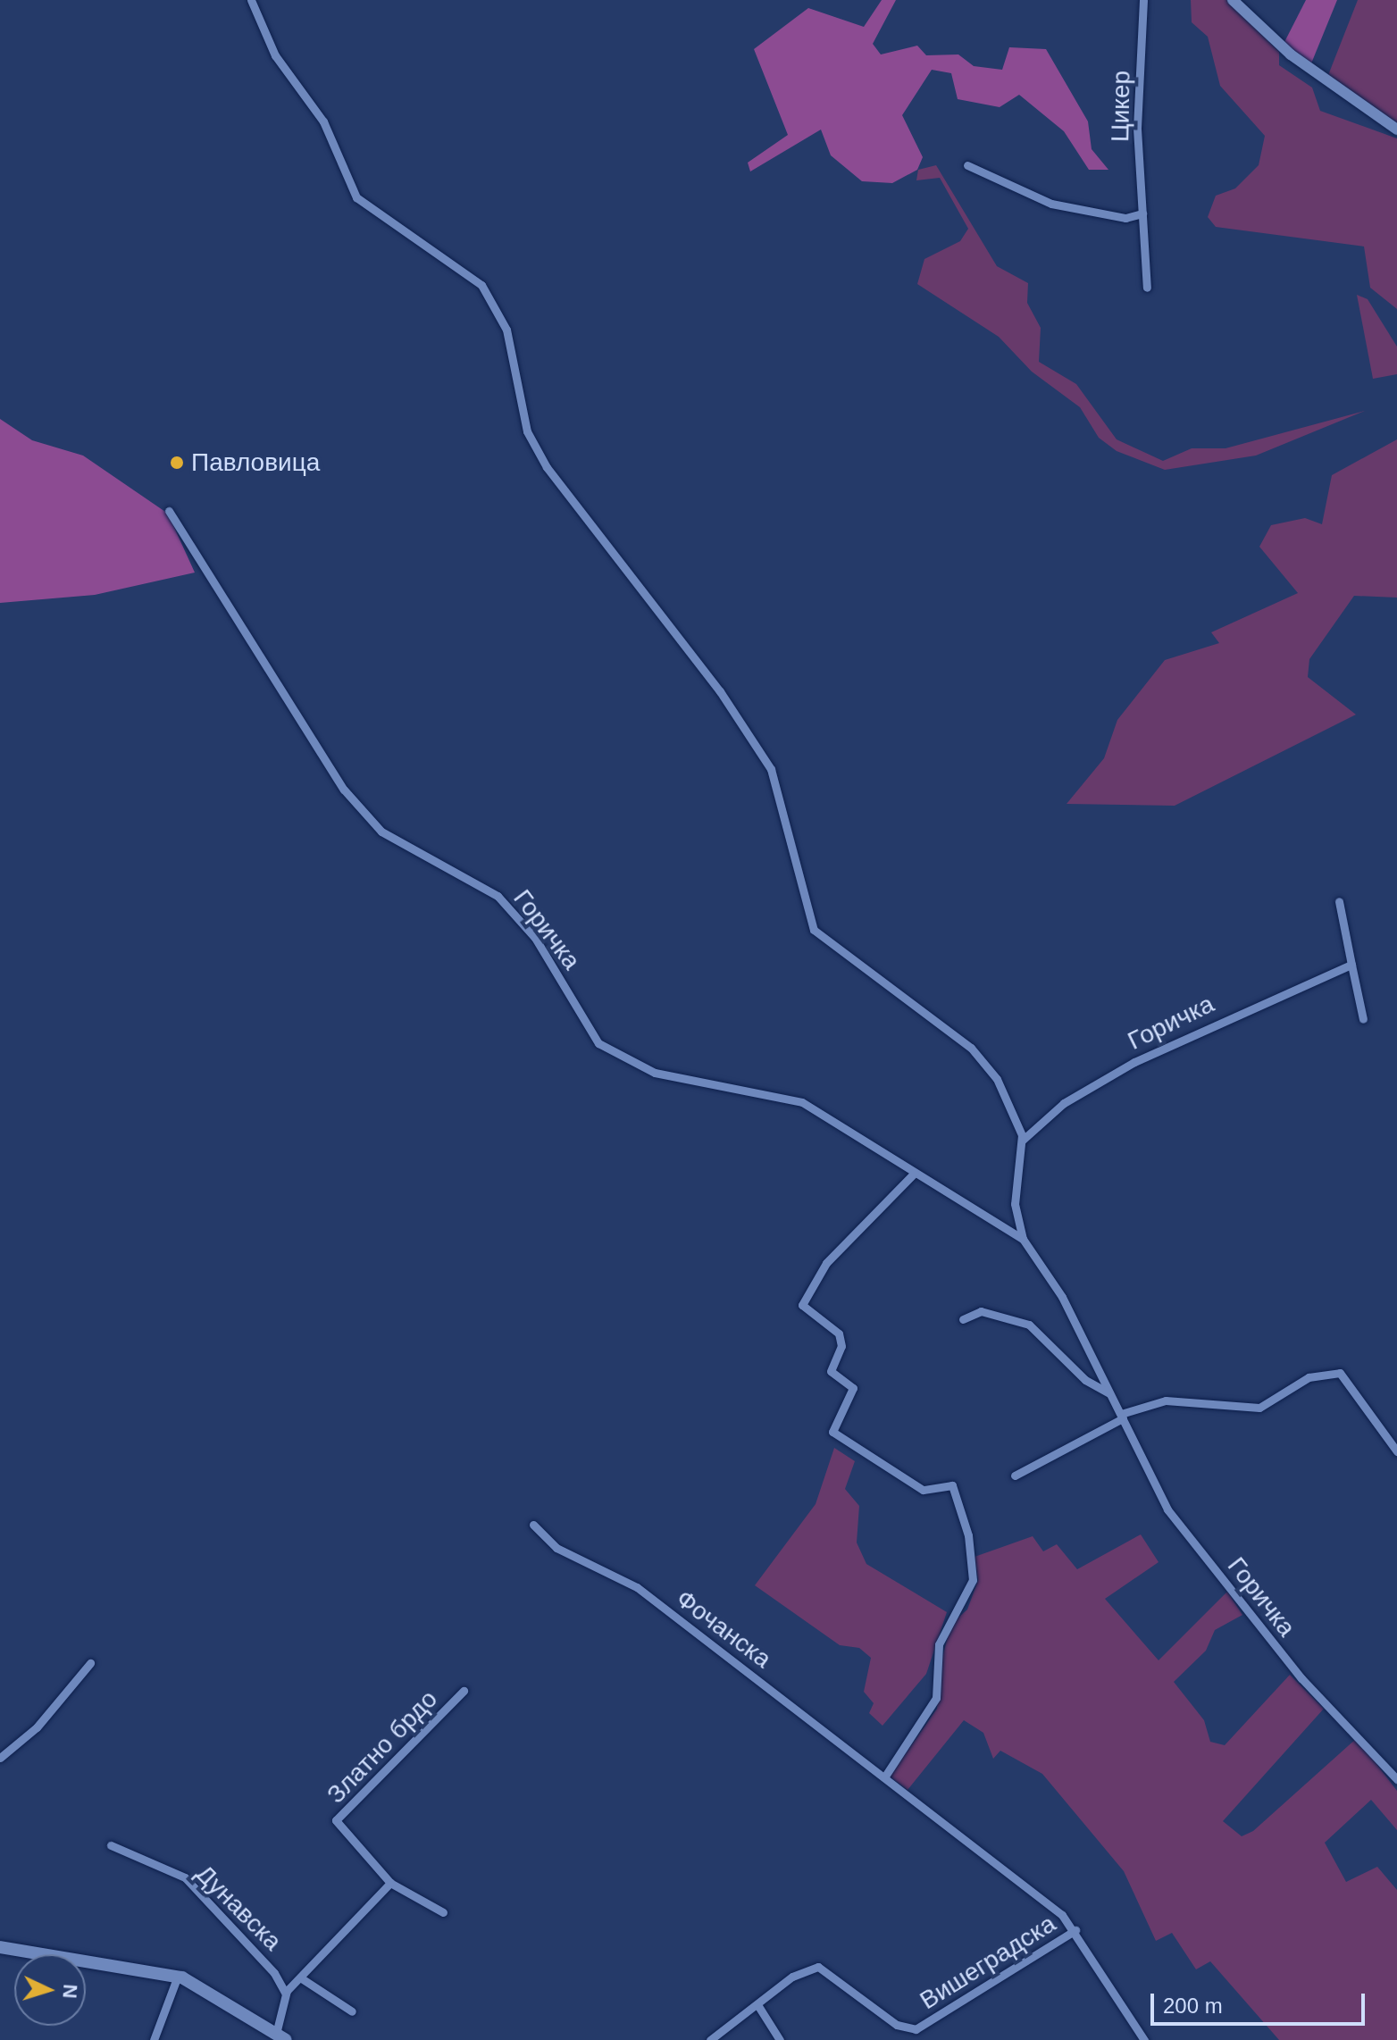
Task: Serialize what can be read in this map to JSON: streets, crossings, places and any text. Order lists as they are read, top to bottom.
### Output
{
  "streets": {
    "street": [
      "Цикер",
      "Горичка",
      "Фочанска",
      "Златно брдо",
      "Дунавска",
      "Вишеградска"
    ]
  },
  "crossings": [
    ["Фочанска", "Вишеградска"]
  ],
  "places": ["Павловица"],
  "scale_bar": "200 m",
  "north": "right"
}
